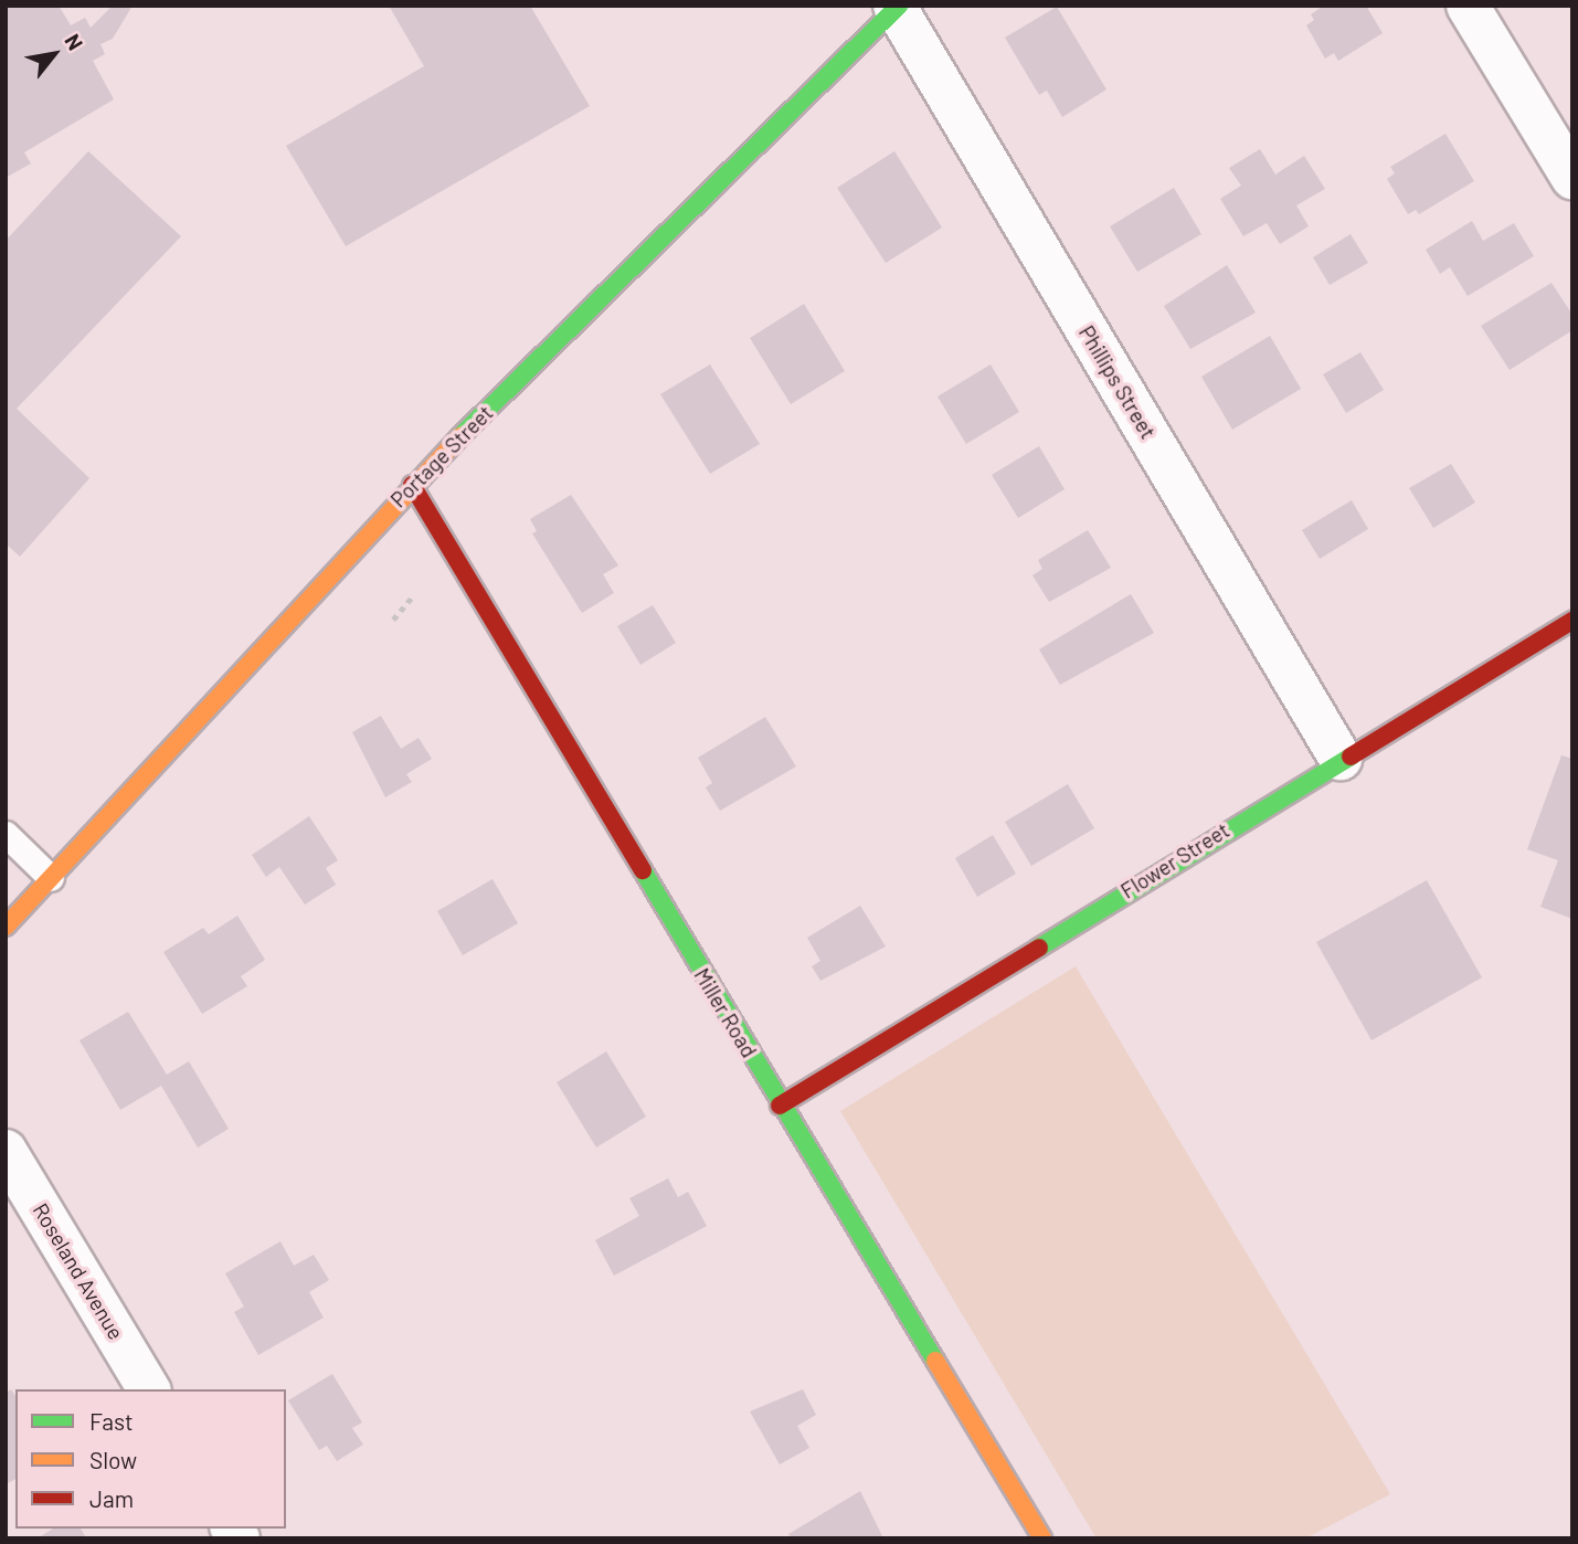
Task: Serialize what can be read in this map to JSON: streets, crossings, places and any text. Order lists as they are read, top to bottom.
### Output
{
  "streets": {
    "street": [
      "Phillips Street",
      "Portage Street",
      "Flower Street",
      "Miller Road",
      "Roseland Avenue"
    ]
  },
  "crossings": [
    ["Phillips Street", "Portage Street"],
    ["Phillips Street", "Flower Street"],
    ["Portage Street", "Miller Road"],
    ["Flower Street", "Miller Road"]
  ],
  "legend": ["Fast", "Slow", "Jam"],
  "north": "top right"
}
